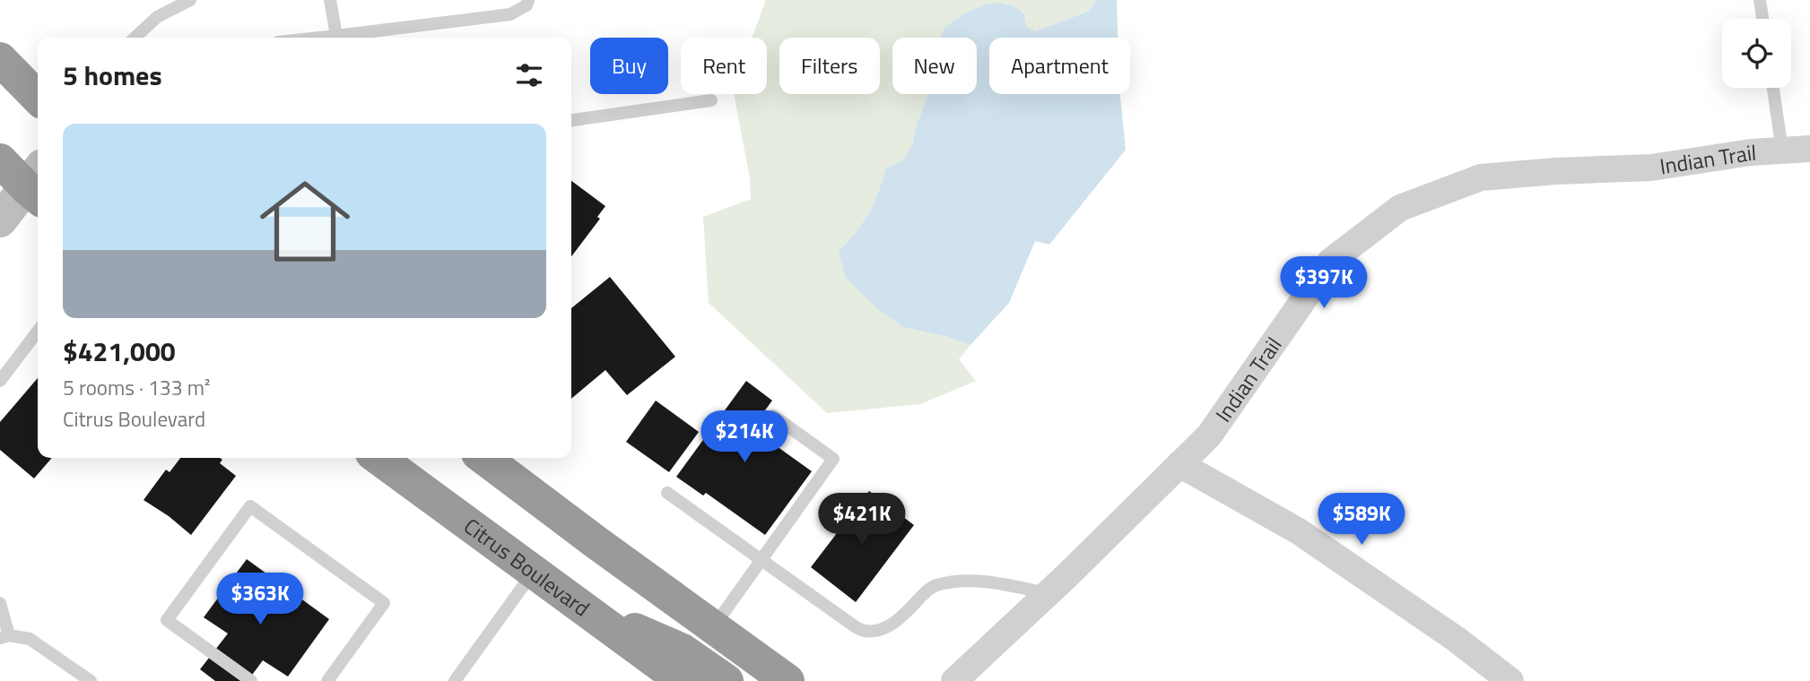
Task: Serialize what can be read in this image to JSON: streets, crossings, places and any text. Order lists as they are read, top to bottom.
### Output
{
  "streets": {
    "highway": ["Citrus Boulevard"],
    "street": ["Indian Trail"]
  },
  "page": {
    "chip": [
      "Buy",
      "Rent",
      "Filters",
      "New",
      "Apartment"
    ],
    "heading": "5 homes",
    "list": [
      {
        "name": "$421,000",
        "note": "5 rooms · 133 m² · Citrus Boulevard"
      }
    ],
    "price": [
      "$397K",
      "$214K",
      "$421K",
      "$589K",
      "$363K"
    ]
  }
}
